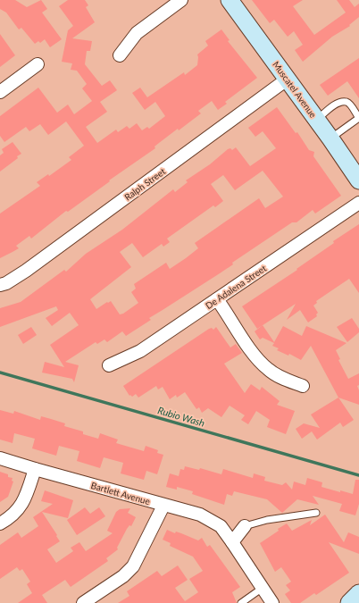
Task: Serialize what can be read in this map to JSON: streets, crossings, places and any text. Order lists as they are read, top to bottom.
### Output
{
  "streets": {
    "street": [
      "Muscatel Avenue",
      "Ralph Street",
      "De Adalena Street",
      "Bartlett Avenue"
    ]
  },
  "crossings": [
    ["Muscatel Avenue", "Ralph Street"]
  ],
  "water": ["Rubio Wash"]
}
